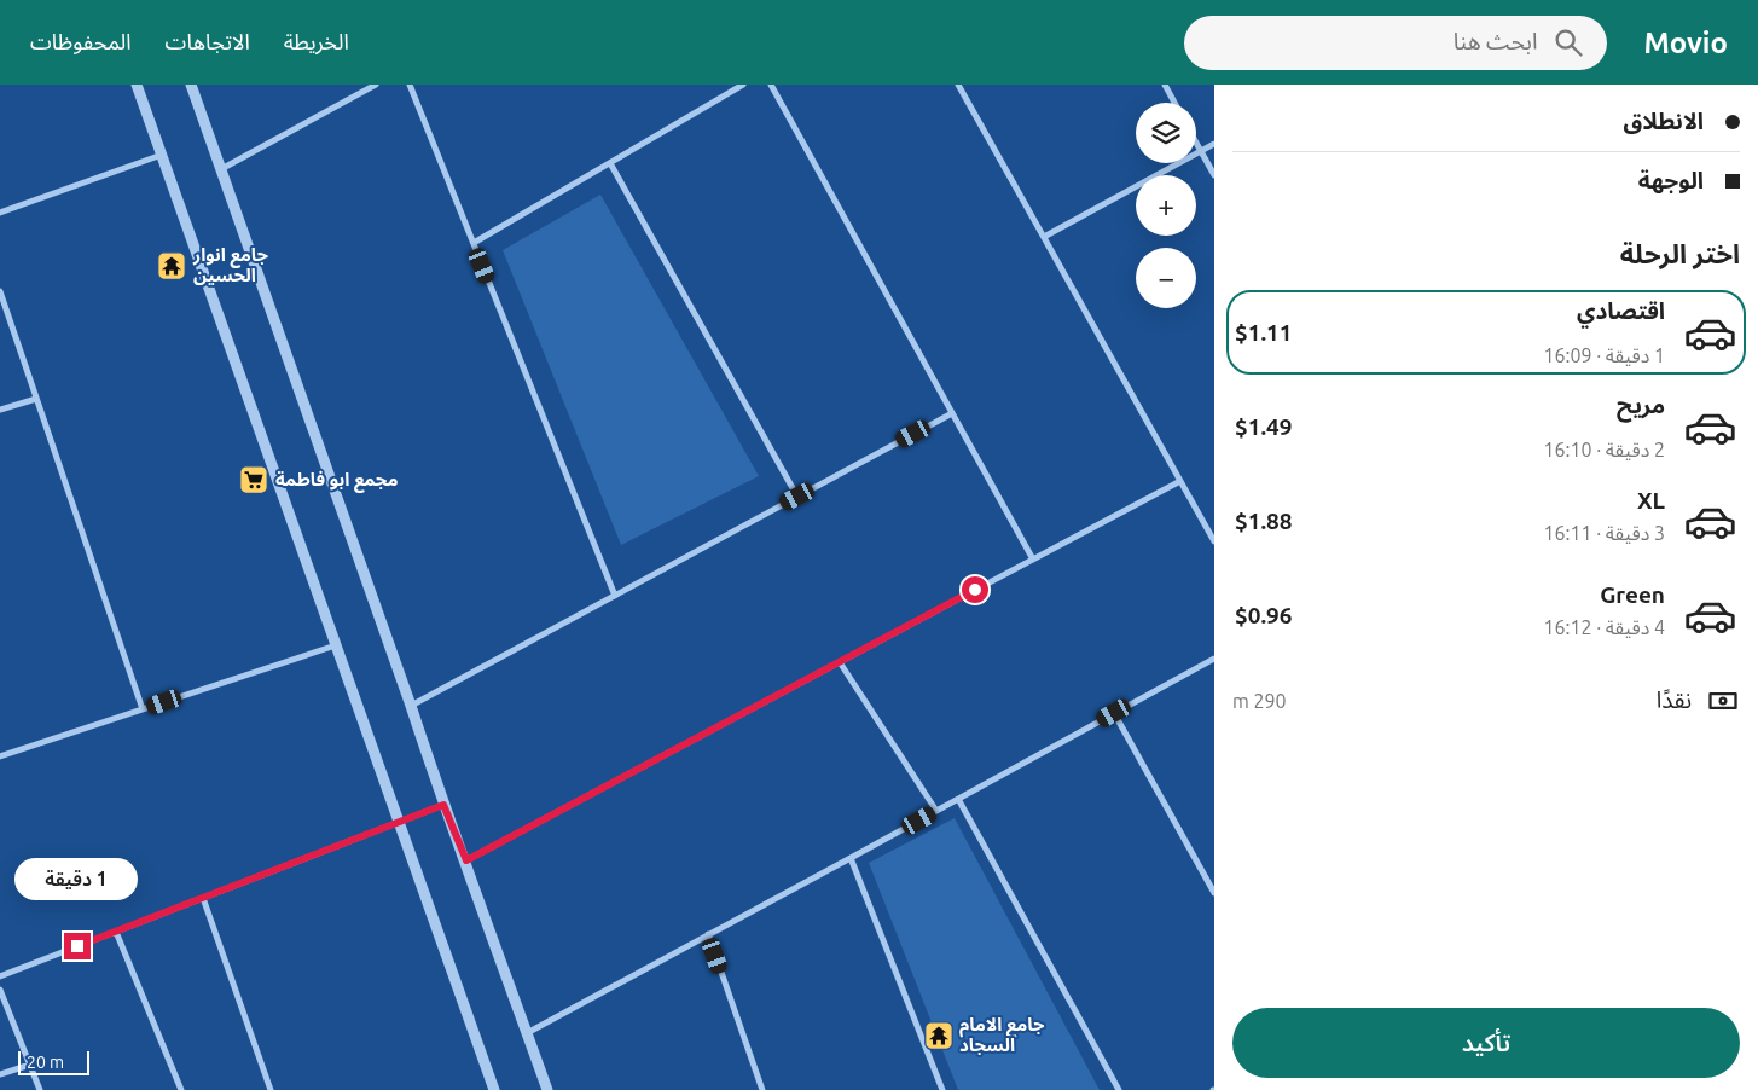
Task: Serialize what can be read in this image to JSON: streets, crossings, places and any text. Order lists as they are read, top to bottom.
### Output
{
  "places": {
    "temple": ["جامع انوار الحسين", "جامع الامام السجاد"],
    "supermarket": ["مجمع ابو فاطمة"]
  },
  "scale_bar": "20 m",
  "page": {
    "header": "Movio",
    "search": "ابحث هنا",
    "nav": ["الخريطة", "الاتجاهات", "المحفوظات"],
    "banner": ["الانطلاق", "الوجهة"],
    "map_buttons": ["+", "−"],
    "heading": "اختر الرحلة",
    "list": [
      {
        "name": "اقتصادي",
        "note": "1 دقيقة · 16:09",
        "value": "$1.11"
      },
      {
        "name": "مريح",
        "note": "2 دقيقة · 16:10",
        "value": "$1.49"
      },
      {
        "name": "XL",
        "note": "3 دقيقة · 16:11",
        "value": "$1.88"
      },
      {
        "name": "Green",
        "note": "4 دقيقة · 16:12",
        "value": "$0.96"
      }
    ],
    "pay": ["نقدًا", "290 m"],
    "bubble": "1 دقيقة",
    "buttons": "تأكيد",
    "scale": "20 m"
  }
}
